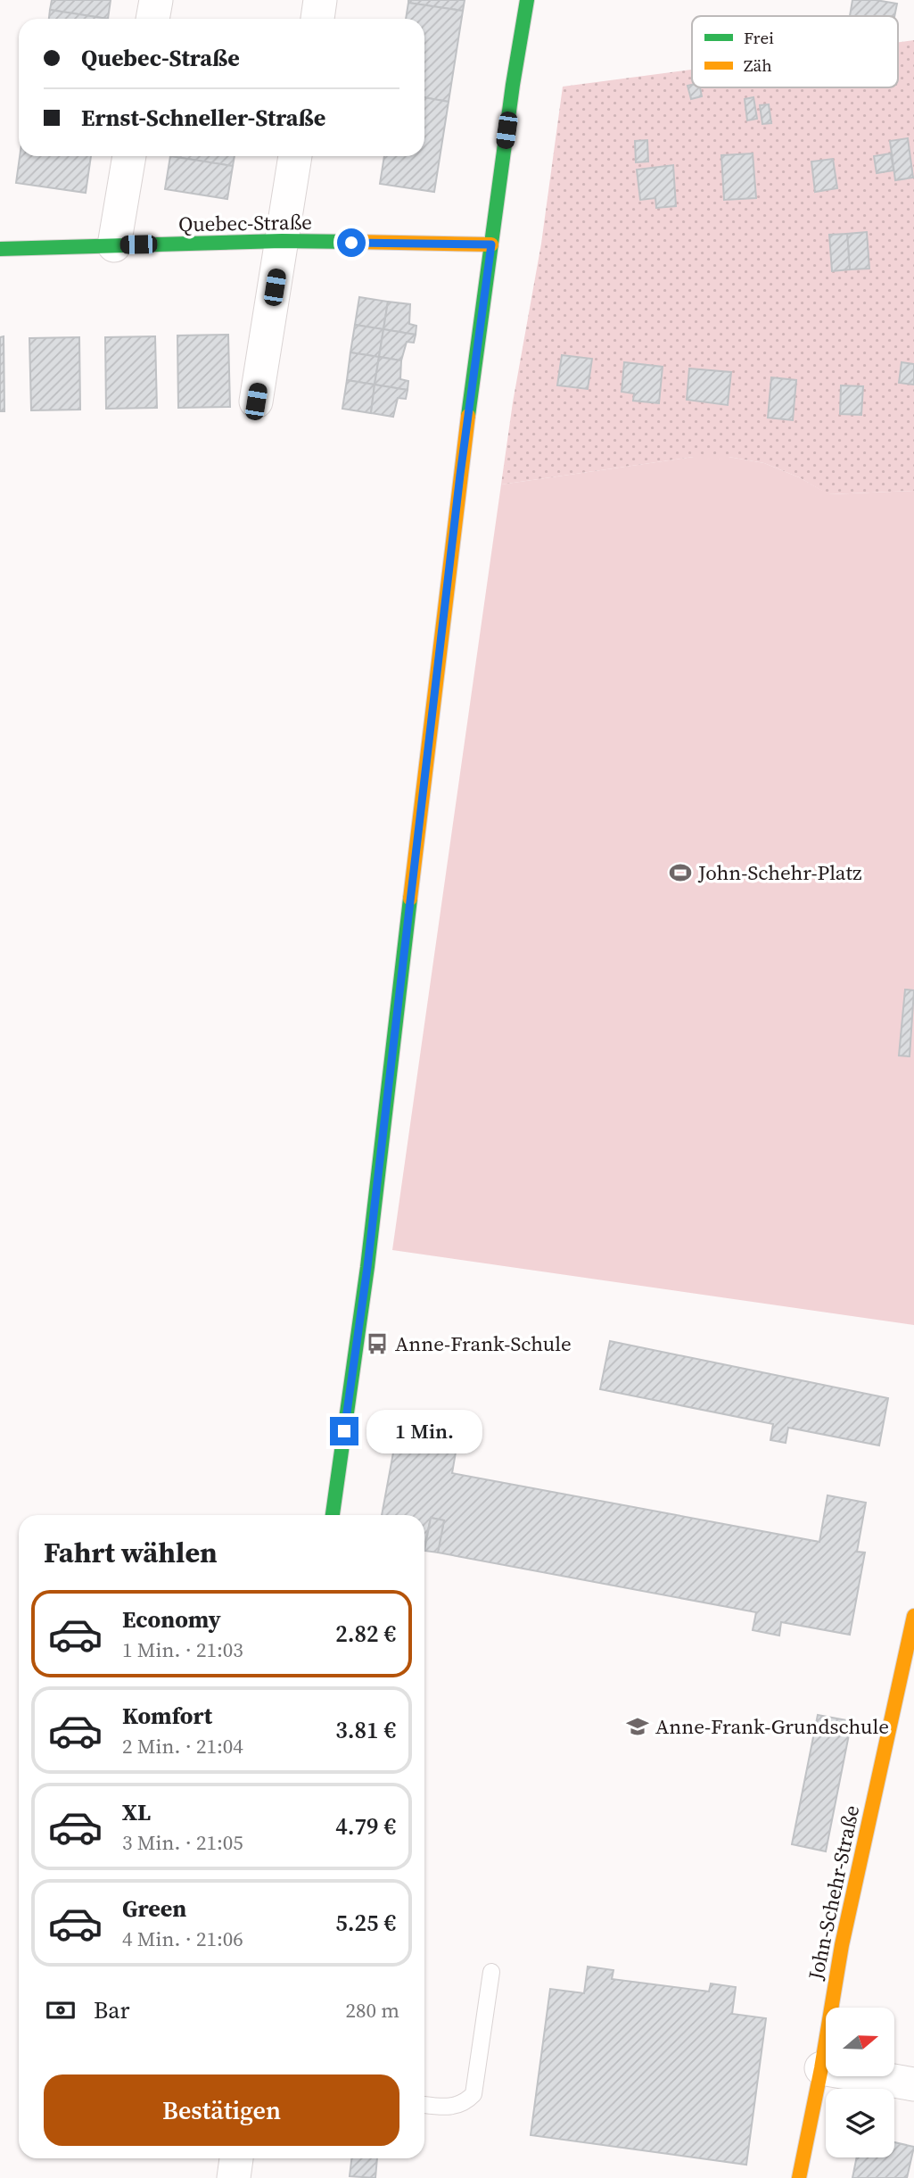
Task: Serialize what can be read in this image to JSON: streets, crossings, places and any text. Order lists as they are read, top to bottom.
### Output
{
  "streets": {
    "street": ["Quebec-Straße", "John-Schehr-Straße"]
  },
  "places": {
    "sports": ["John-Schehr-Platz"],
    "bus stop": ["Anne-Frank-Schule"],
    "school or university": ["Anne-Frank-Grundschule"]
  },
  "legend": ["Frei", "Zäh"],
  "north": "right",
  "page": {
    "banner": ["Quebec-Straße", "Ernst-Schneller-Straße"],
    "bubble": "1 Min.",
    "heading": "Fahrt wählen",
    "list": [
      {
        "name": "Economy",
        "note": "1 Min. · 21:03",
        "value": "2.82 €"
      },
      {
        "name": "Komfort",
        "note": "2 Min. · 21:04",
        "value": "3.81 €"
      },
      {
        "name": "XL",
        "note": "3 Min. · 21:05",
        "value": "4.79 €"
      },
      {
        "name": "Green",
        "note": "4 Min. · 21:06",
        "value": "5.25 €"
      }
    ],
    "pay": ["Bar", "280 m"],
    "buttons": "Bestätigen"
  }
}
